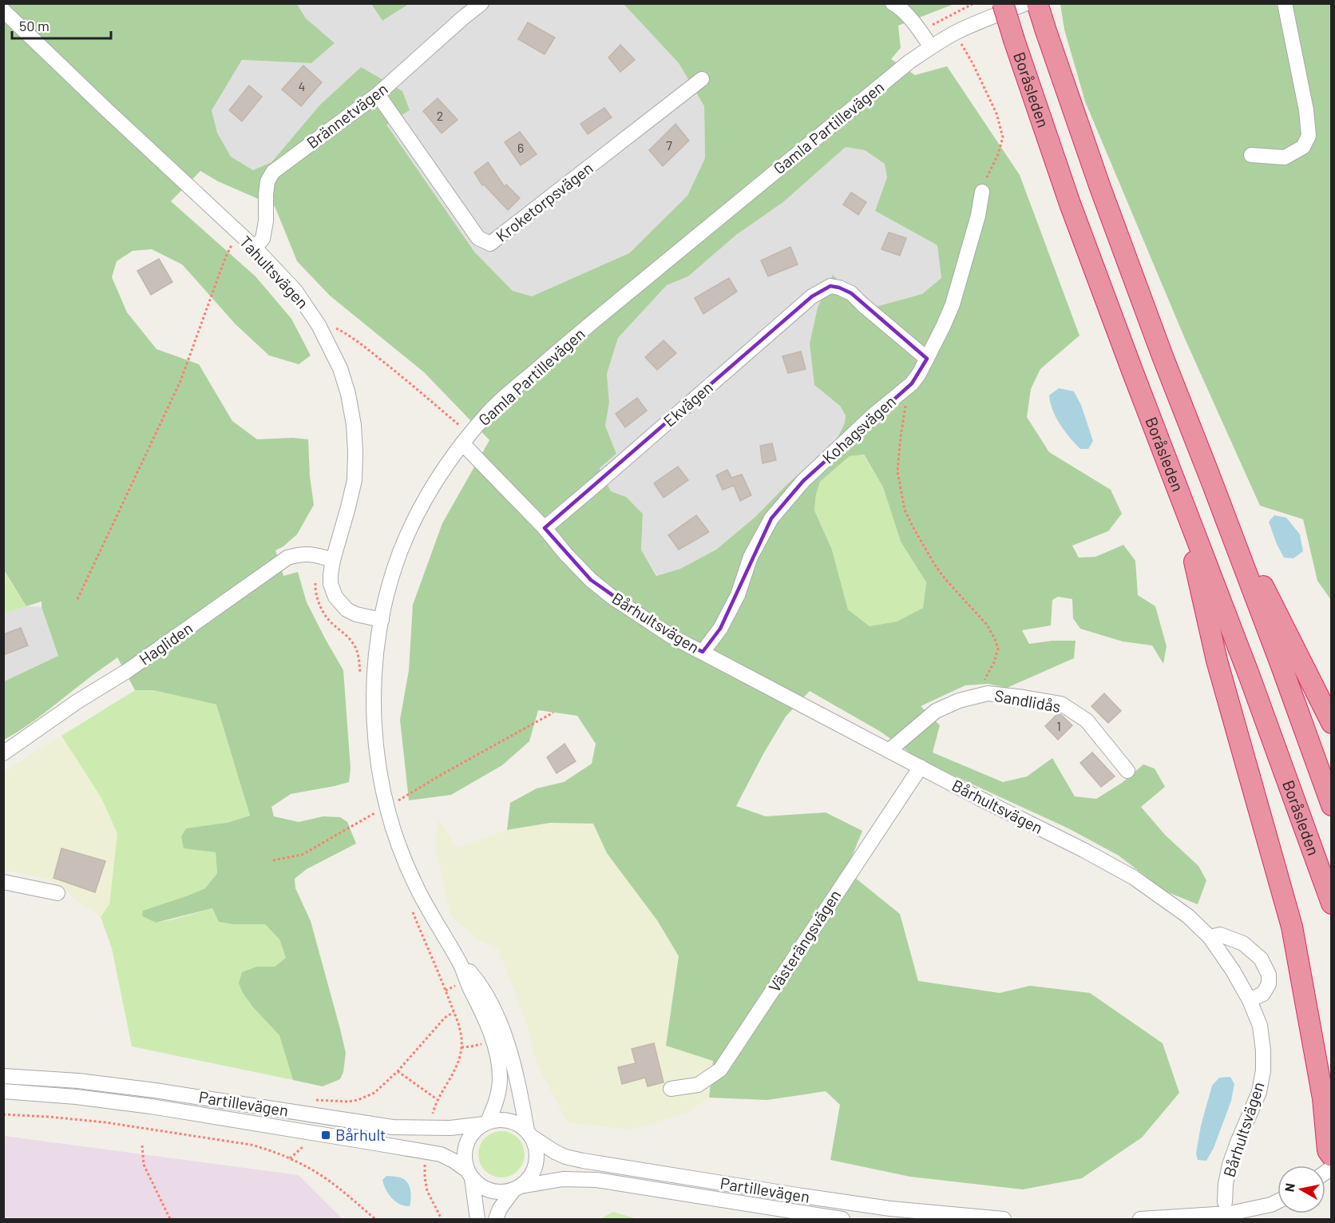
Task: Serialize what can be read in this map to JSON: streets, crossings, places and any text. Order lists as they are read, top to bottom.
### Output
{
  "streets": {
    "highway": ["Boråsleden"],
    "street": [
      "Brännetvägen",
      "Gamla Partillevägen",
      "Kroketorpsvägen",
      "Tahultsvägen",
      "Ekvägen",
      "Kohagsvägen",
      "Bårhultsvägen",
      "Hagliden",
      "Sandlidås",
      "Västerängsvägen",
      "Partillevägen"
    ]
  },
  "crossings": [
    ["Brännetvägen", "Kroketorpsvägen"],
    ["Brännetvägen", "Tahultsvägen"],
    ["Gamla Partillevägen", "Tahultsvägen"],
    ["Gamla Partillevägen", "Partillevägen"],
    ["Tahultsvägen", "Hagliden"],
    ["Ekvägen", "Kohagsvägen"],
    ["Ekvägen", "Bårhultsvägen"],
    ["Kohagsvägen", "Bårhultsvägen"],
    ["Bårhultsvägen", "Sandlidås"],
    ["Bårhultsvägen", "Västerängsvägen"]
  ],
  "places": {
    "transit": ["Bårhult"]
  },
  "house_numbers": [
    "4",
    "2",
    "7",
    "6",
    "1"
  ],
  "scale_bar": "50 m",
  "north": "left"
}
